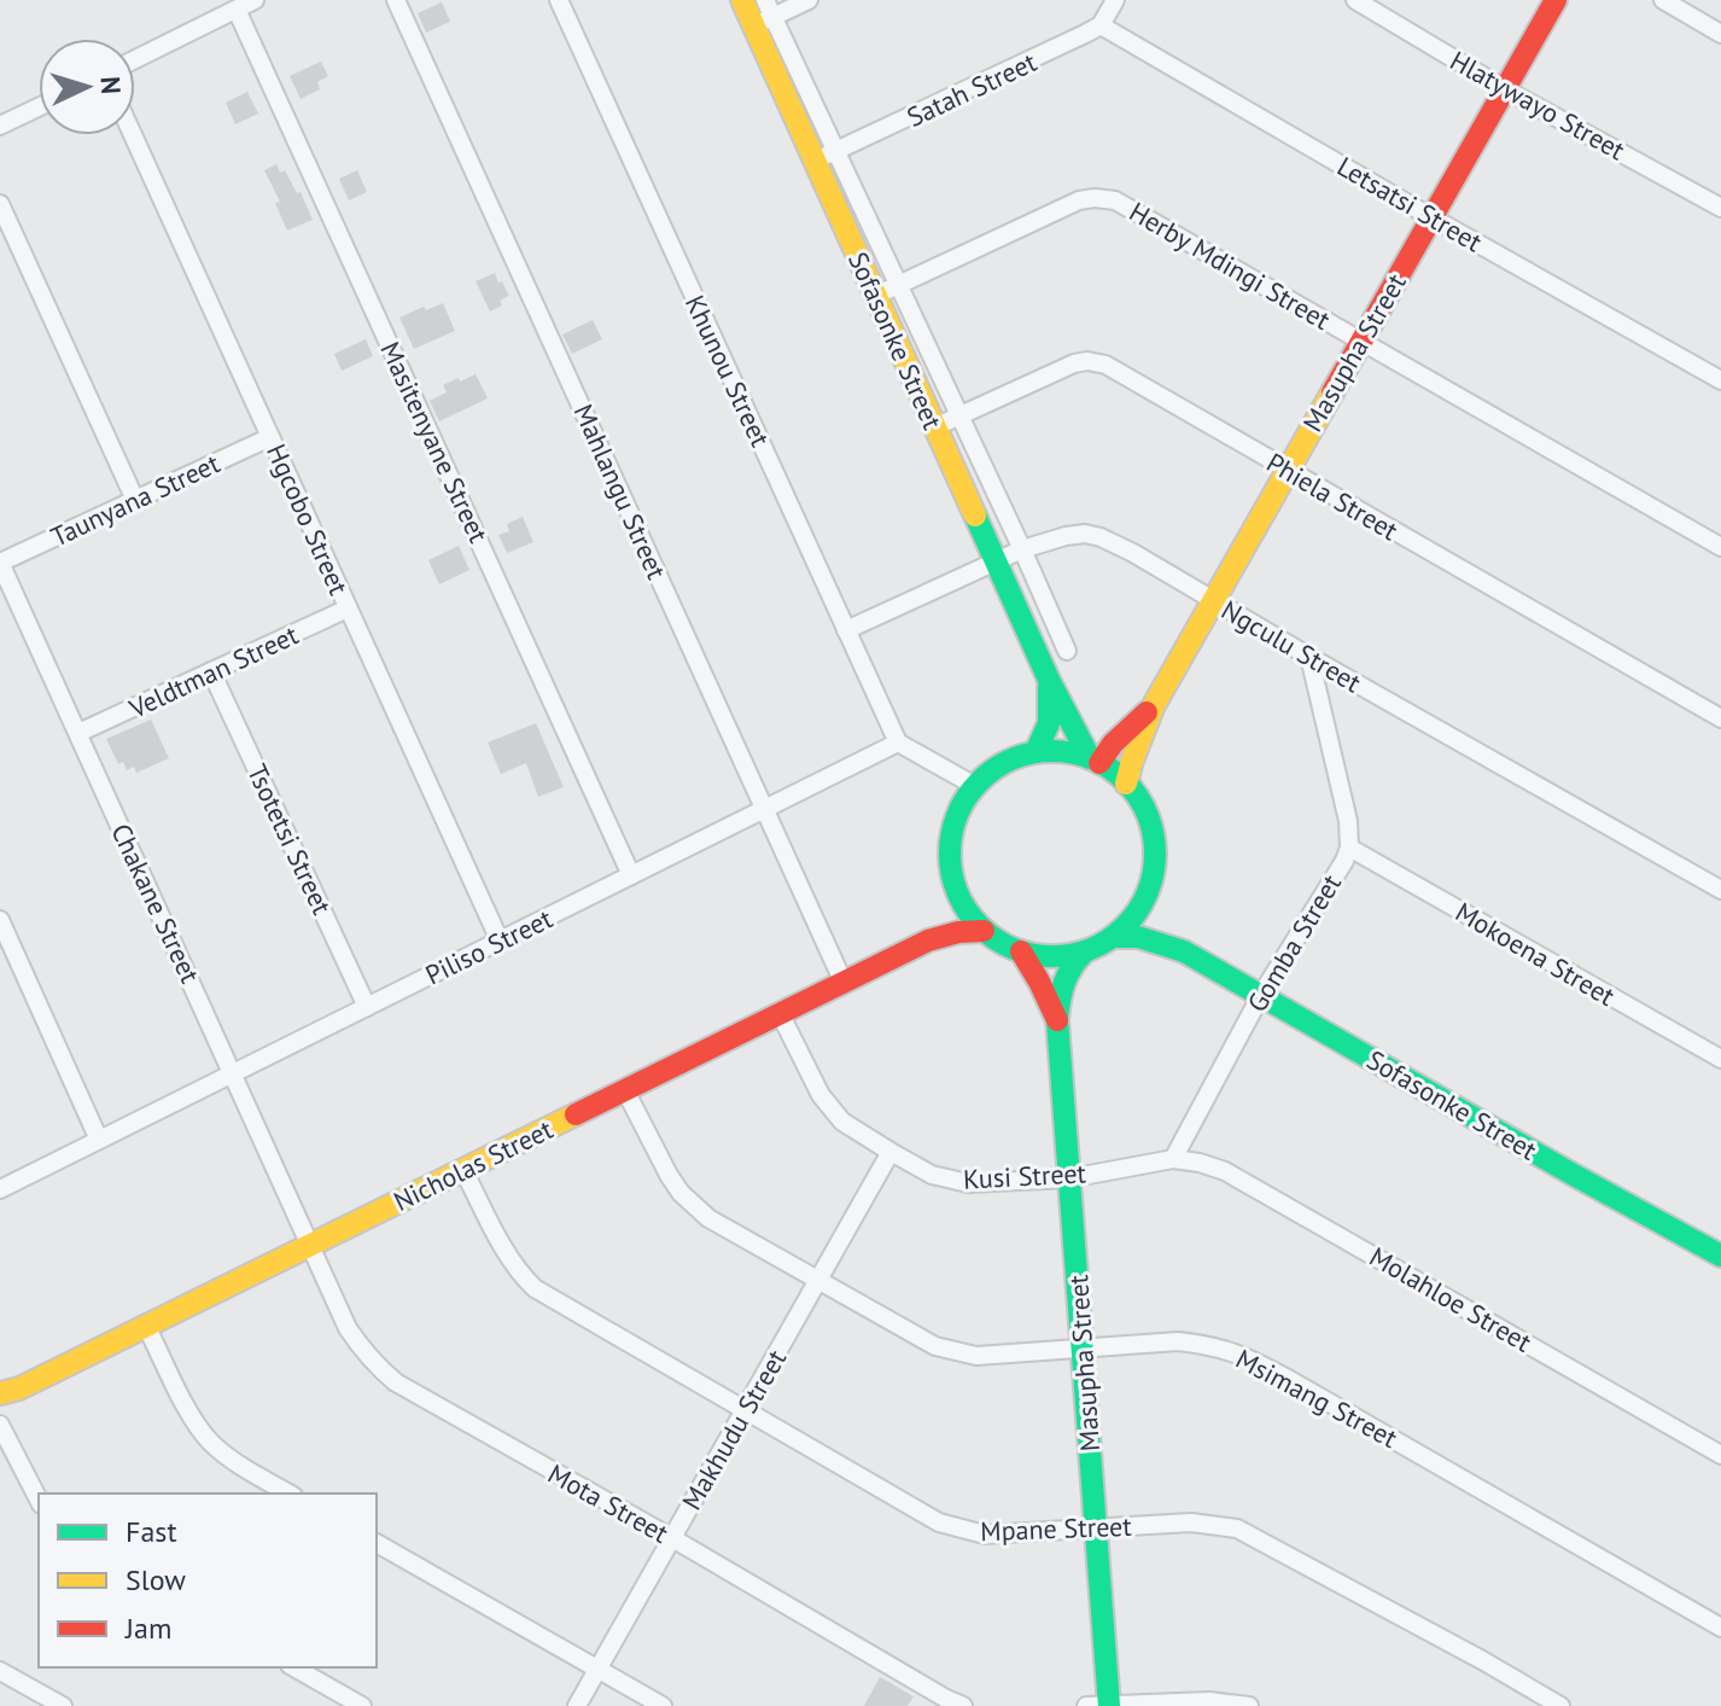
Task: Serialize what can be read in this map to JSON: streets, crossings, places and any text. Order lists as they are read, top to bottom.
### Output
{
  "streets": {
    "street": [
      "Satah Street",
      "Hlatywayo Street",
      "Letsatsi Street",
      "Herby Mdingi Street",
      "Sofasonke Street",
      "Masupha Street",
      "Khunou Street",
      "Masitenyane Street",
      "Mahlangu Street",
      "Phiela Street",
      "Taunyana Street",
      "Hgcobo Street",
      "Ngculu Street",
      "Veldtman Street",
      "Tsotetsi Street",
      "Chakane Street",
      "Gomba Street",
      "Piliso Street",
      "Mokoena Street",
      "Nicholas Street",
      "Kusi Street",
      "Molahloe Street",
      "Msimang Street",
      "Makhudu Street",
      "Mota Street",
      "Mpane Street"
    ]
  },
  "crossings": [
    ["Satah Street", "Letsatsi Street"],
    ["Satah Street", "Sofasonke Street"],
    ["Hlatywayo Street", "Masupha Street"],
    ["Letsatsi Street", "Masupha Street"],
    ["Herby Mdingi Street", "Sofasonke Street"],
    ["Herby Mdingi Street", "Masupha Street"],
    ["Sofasonke Street", "Masupha Street"],
    ["Sofasonke Street", "Phiela Street"],
    ["Sofasonke Street", "Ngculu Street"],
    ["Sofasonke Street", "Gomba Street"],
    ["Sofasonke Street", "Nicholas Street"],
    ["Masupha Street", "Phiela Street"],
    ["Masupha Street", "Ngculu Street"],
    ["Masupha Street", "Nicholas Street"],
    ["Masupha Street", "Kusi Street"],
    ["Masupha Street", "Msimang Street"],
    ["Masupha Street", "Mpane Street"],
    ["Khunou Street", "Ngculu Street"],
    ["Khunou Street", "Piliso Street"],
    ["Masitenyane Street", "Piliso Street"],
    ["Mahlangu Street", "Piliso Street"],
    ["Mahlangu Street", "Nicholas Street"],
    ["Taunyana Street", "Hgcobo Street"],
    ["Taunyana Street", "Chakane Street"],
    ["Hgcobo Street", "Veldtman Street"],
    ["Hgcobo Street", "Piliso Street"],
    ["Ngculu Street", "Gomba Street"],
    ["Veldtman Street", "Tsotetsi Street"],
    ["Veldtman Street", "Chakane Street"],
    ["Tsotetsi Street", "Piliso Street"],
    ["Chakane Street", "Piliso Street"],
    ["Chakane Street", "Nicholas Street"],
    ["Chakane Street", "Mota Street"],
    ["Gomba Street", "Mokoena Street"],
    ["Gomba Street", "Kusi Street"],
    ["Gomba Street", "Molahloe Street"],
    ["Nicholas Street", "Kusi Street"],
    ["Nicholas Street", "Msimang Street"],
    ["Nicholas Street", "Mota Street"],
    ["Nicholas Street", "Mpane Street"],
    ["Kusi Street", "Molahloe Street"],
    ["Kusi Street", "Makhudu Street"],
    ["Msimang Street", "Makhudu Street"],
    ["Makhudu Street", "Mota Street"],
    ["Makhudu Street", "Mpane Street"]
  ],
  "legend": ["Fast", "Slow", "Jam"],
  "north": "right"
}
